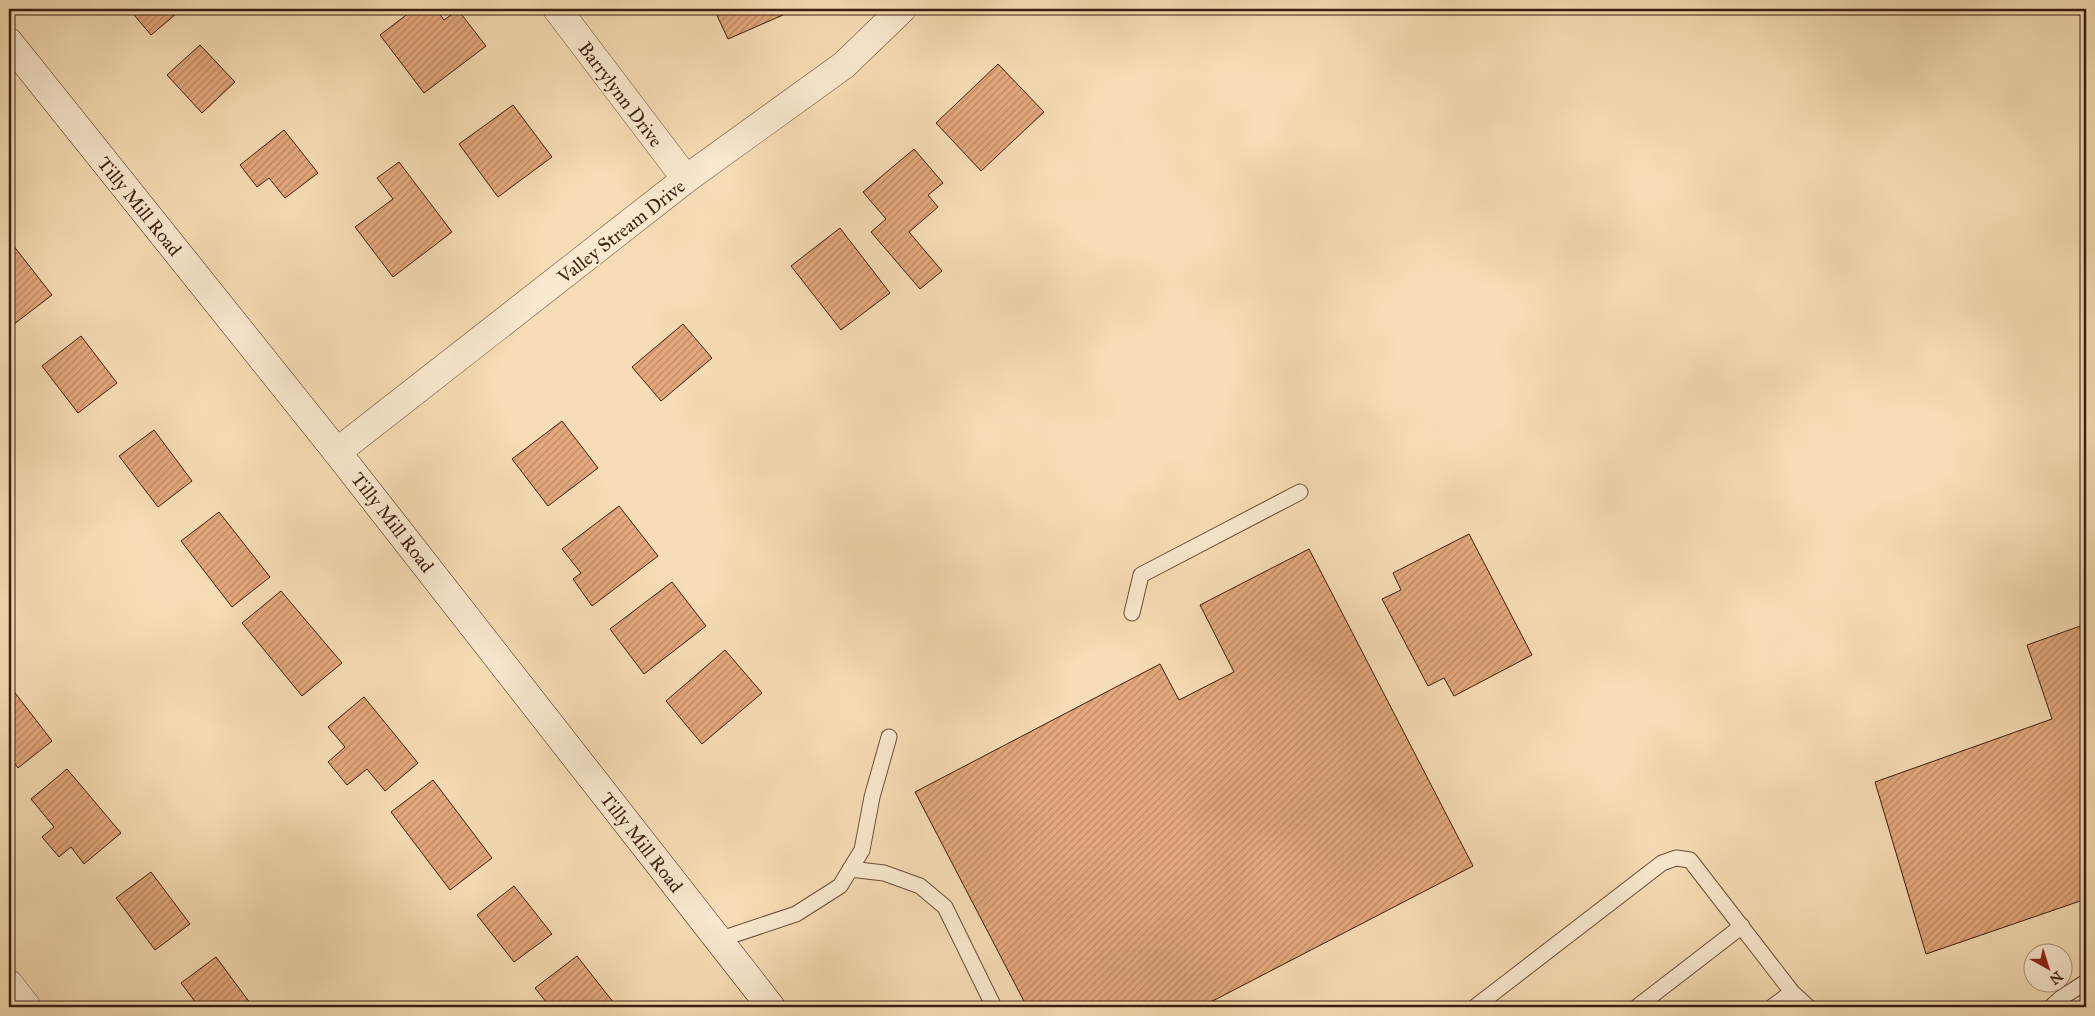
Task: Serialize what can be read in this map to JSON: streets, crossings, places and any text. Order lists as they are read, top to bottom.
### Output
{
  "streets": {
    "street": ["Barrylynn Drive", "Tilly Mill Road", "Valley Stream Drive"]
  },
  "crossings": [
    ["Barrylynn Drive", "Valley Stream Drive"],
    ["Tilly Mill Road", "Valley Stream Drive"]
  ],
  "north": "bottom right"
}
